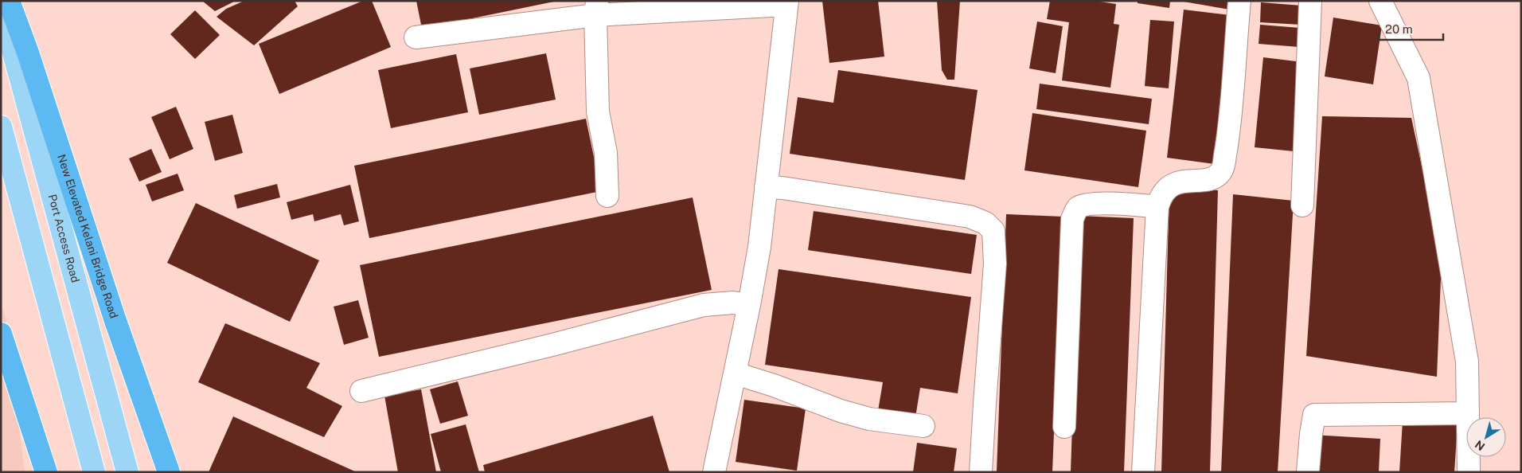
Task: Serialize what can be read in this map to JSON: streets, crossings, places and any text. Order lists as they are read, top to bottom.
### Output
{
  "streets": {
    "highway": ["New Elevated Kelani Bridge Road"],
    "main road": ["Port Access Road"]
  },
  "scale_bar": "20 m",
  "north": "bottom left"
}
